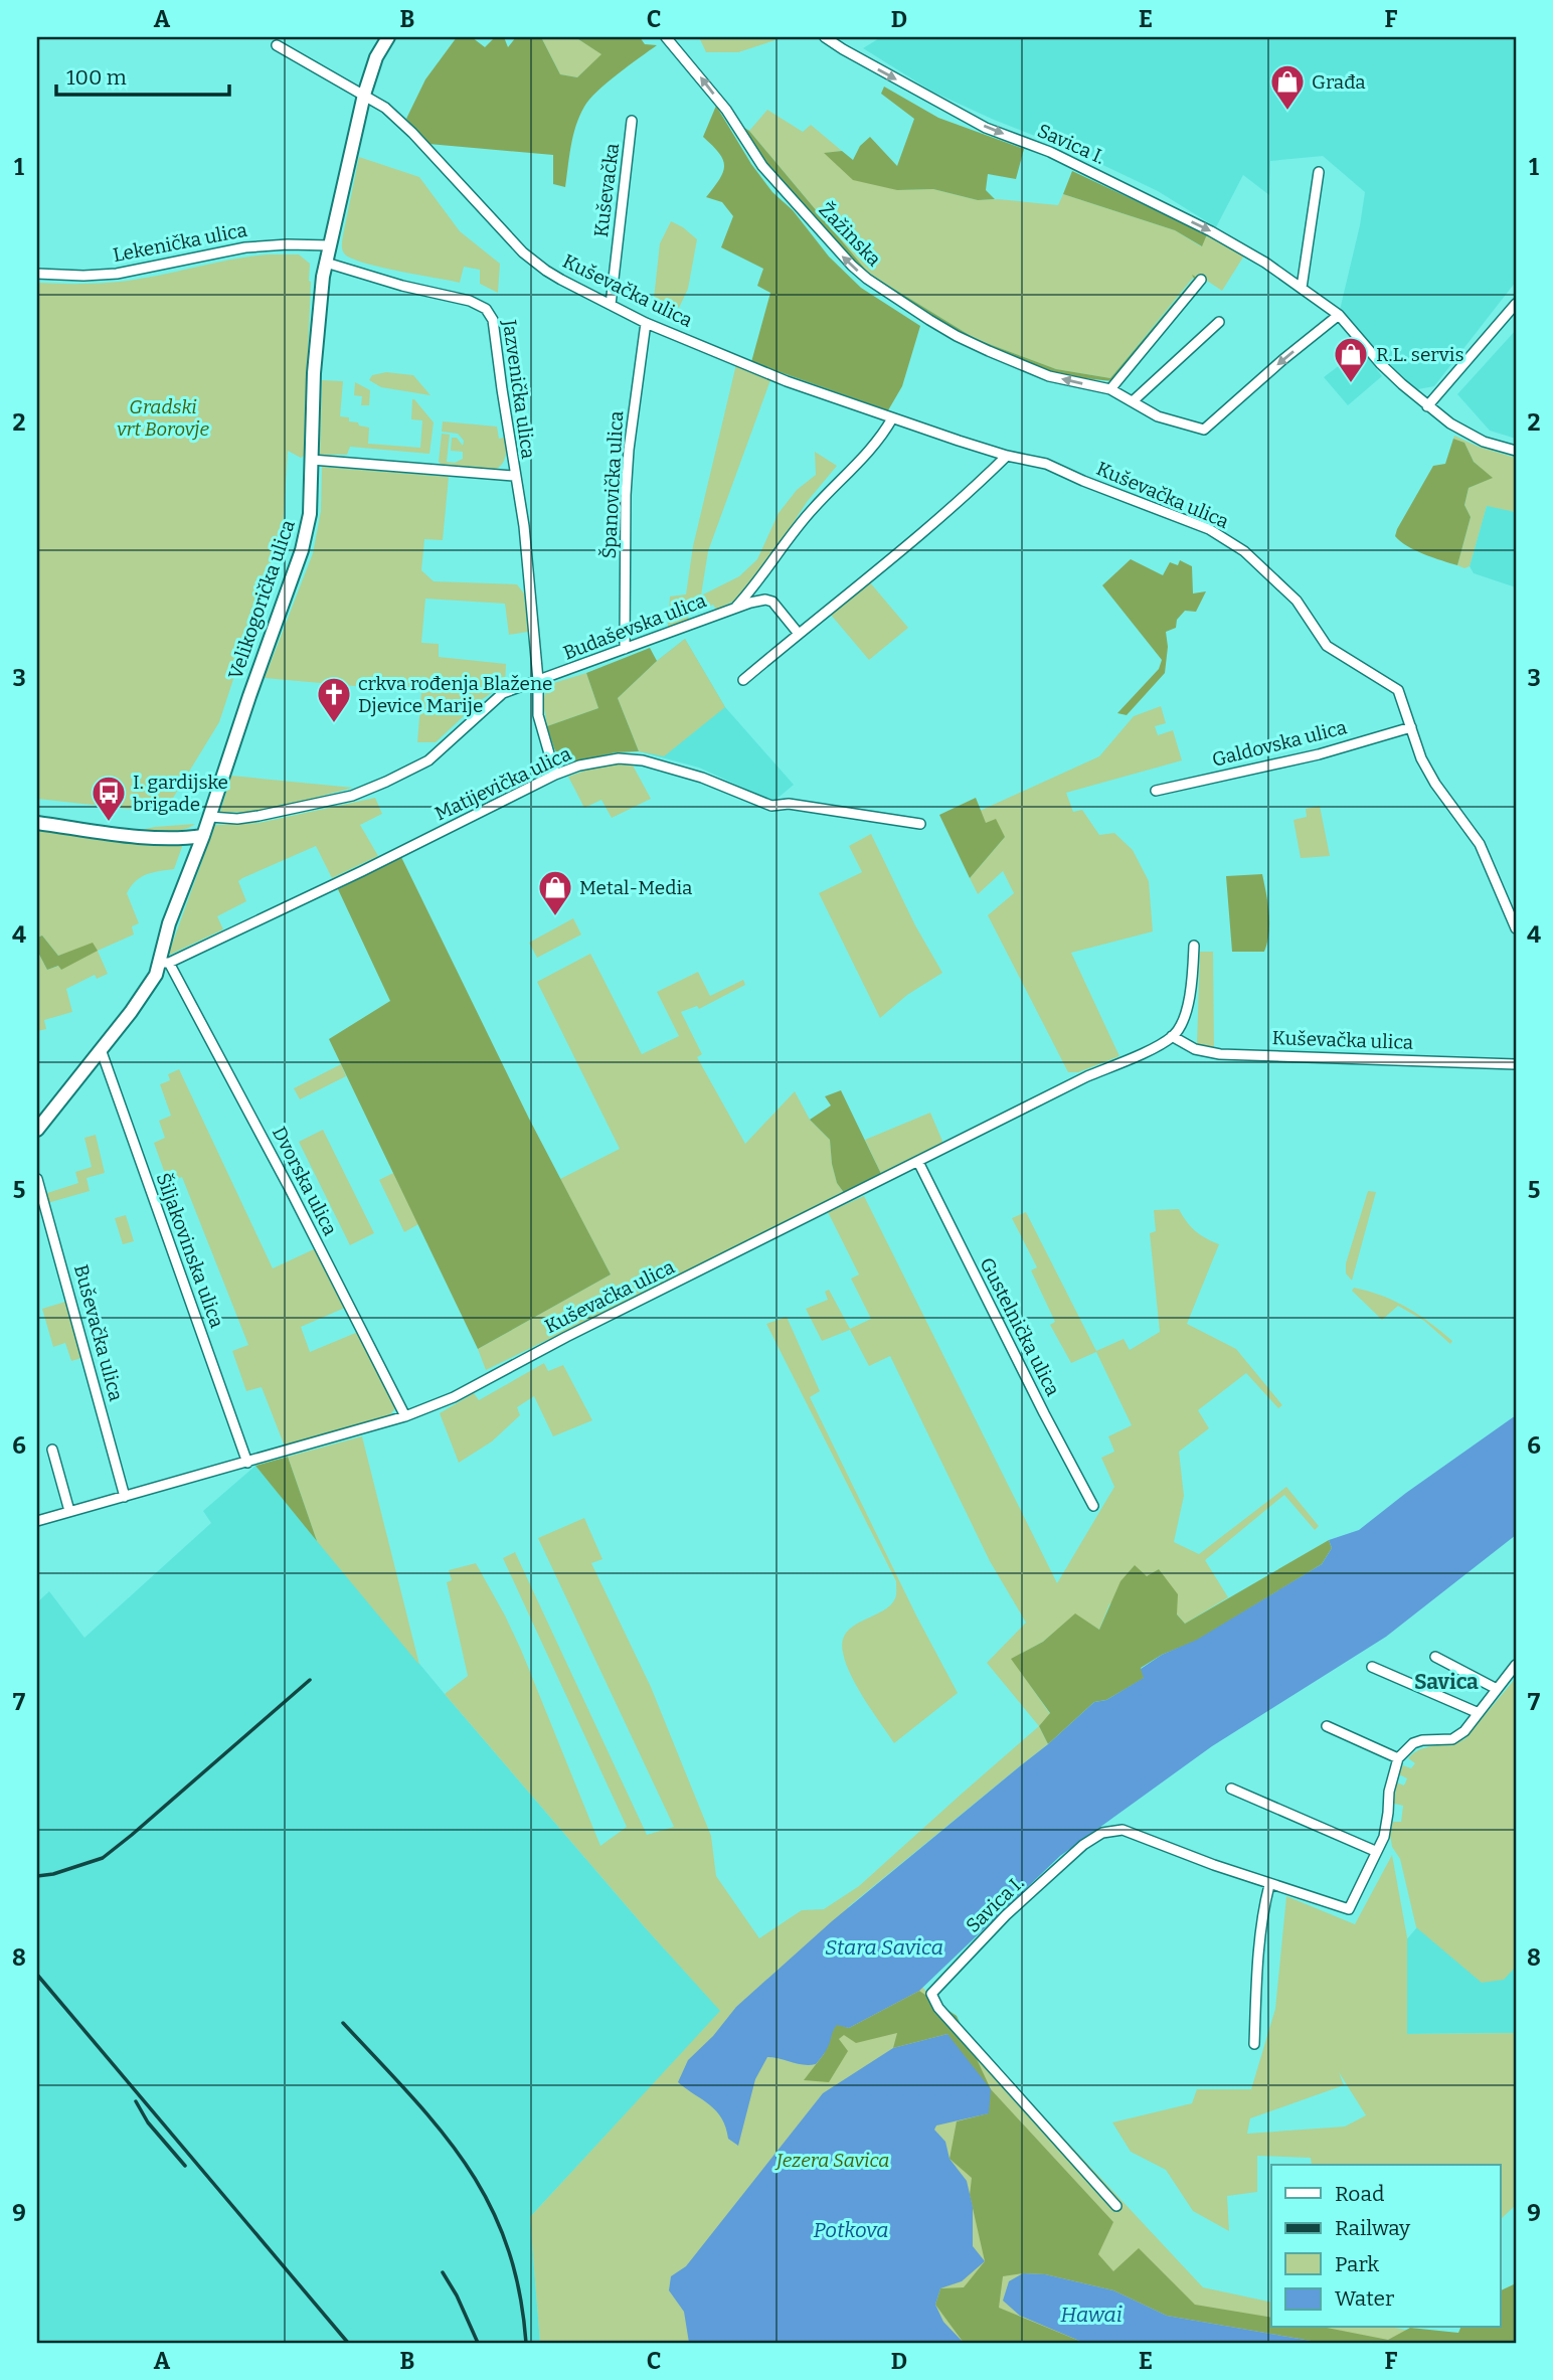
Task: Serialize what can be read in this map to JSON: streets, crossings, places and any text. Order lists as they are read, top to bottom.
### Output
{
  "streets": {
    "street": [
      "Savica I.",
      "Kuševačka",
      "Žažinska",
      "Lekenička ulica",
      "Kuševačka ulica",
      "Jazvenička ulica",
      "Španovička ulica",
      "Velikogorička ulica",
      "Budaševska ulica",
      "Galdovska ulica",
      "Matijevička ulica",
      "Dvorska ulica",
      "Šiljakovinska ulica",
      "Gustelnička ulica",
      "Buševačka ulica"
    ]
  },
  "crossings": [
    ["Savica I.", "Žažinska"],
    ["Kuševačka", "Kuševačka ulica"],
    ["Lekenička ulica", "Velikogorička ulica"],
    ["Kuševačka ulica", "Španovička ulica"],
    ["Kuševačka ulica", "Velikogorička ulica"],
    ["Kuševačka ulica", "Galdovska ulica"],
    ["Kuševačka ulica", "Dvorska ulica"],
    ["Kuševačka ulica", "Šiljakovinska ulica"],
    ["Kuševačka ulica", "Gustelnička ulica"],
    ["Kuševačka ulica", "Buševačka ulica"],
    ["Jazvenička ulica", "Velikogorička ulica"],
    ["Jazvenička ulica", "Budaševska ulica"],
    ["Jazvenička ulica", "Matijevička ulica"],
    ["Španovička ulica", "Budaševska ulica"],
    ["Velikogorička ulica", "Budaševska ulica"],
    ["Velikogorička ulica", "Matijevička ulica"],
    ["Velikogorička ulica", "Dvorska ulica"],
    ["Velikogorička ulica", "Šiljakovinska ulica"],
    ["Matijevička ulica", "Dvorska ulica"]
  ],
  "one_way": ["Žažinska"],
  "districts": ["Savica"],
  "water": ["Stara Savica", "Potkova", "Hawai"],
  "parks": ["Gradski vrt Borovje", "Jezera Savica"],
  "places": {
    "shop": ["Građa", "R.L. servis", "Metal-Media"],
    "church": ["crkva rođenja Blažene Djevice Marije"],
    "bus stop": ["I. gardijske brigade"]
  },
  "legend": [
    "Road",
    "Railway",
    "Park",
    "Water"
  ],
  "scale_bar": "100 m",
  "grid": {
    "columns": [
      "A",
      "B",
      "C",
      "D",
      "E",
      "F"
    ],
    "rows": [
      "1",
      "2",
      "3",
      "4",
      "5",
      "6",
      "7",
      "8",
      "9"
    ]
  }
}
